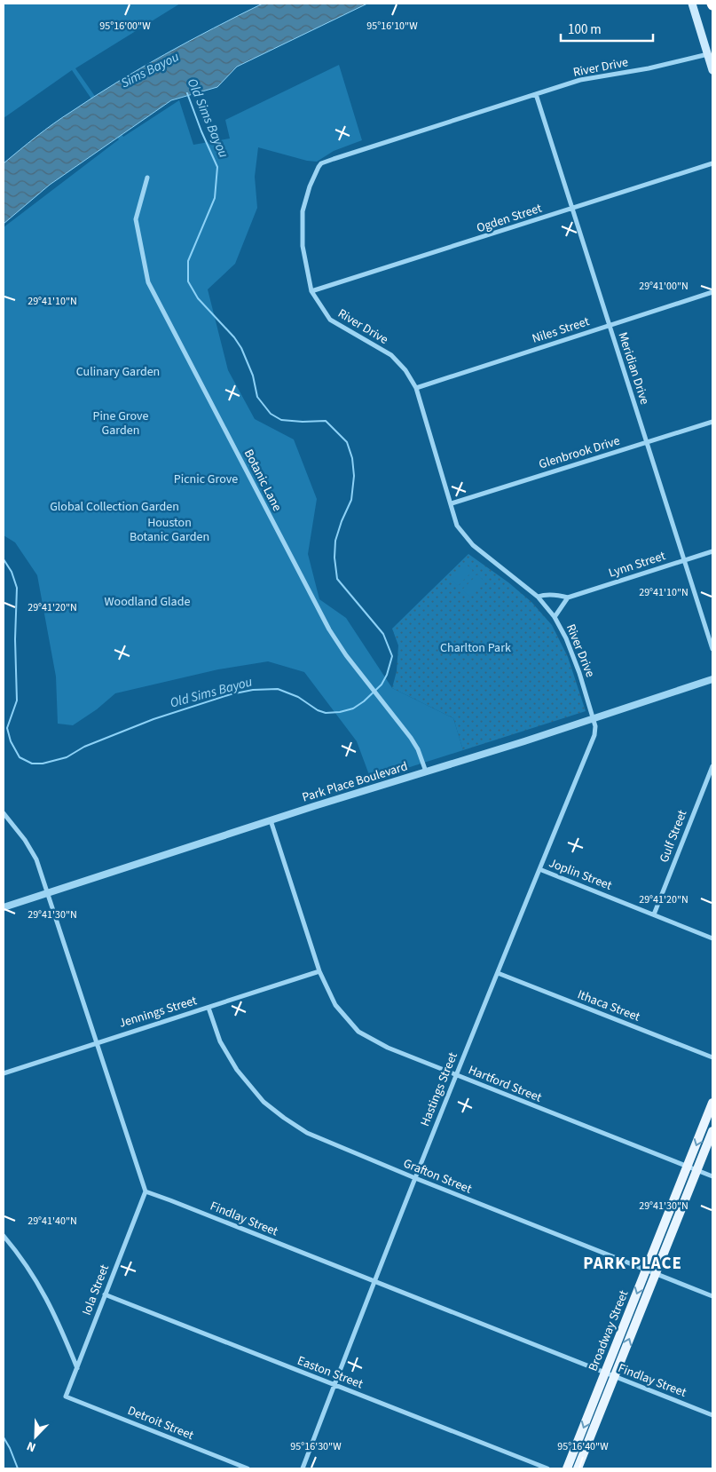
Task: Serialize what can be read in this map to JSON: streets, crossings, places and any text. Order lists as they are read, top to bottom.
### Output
{
  "streets": {
    "main road": ["Broadway Street"],
    "street": [
      "River Drive",
      "Ogden Street",
      "Niles Street",
      "Meridian Drive",
      "Glenbrook Drive",
      "Botanic Lane",
      "Lynn Street",
      "Park Place Boulevard",
      "Gulf Street",
      "Joplin Street",
      "Ithaca Street",
      "Jennings Street",
      "Hartford Street",
      "Hastings Street",
      "Grafton Street",
      "Findlay Street",
      "Iola Street",
      "Easton Street",
      "Detroit Street"
    ]
  },
  "crossings": [
    ["River Drive", "Ogden Street"],
    ["River Drive", "Niles Street"],
    ["River Drive", "Meridian Drive"],
    ["River Drive", "Glenbrook Drive"],
    ["River Drive", "Lynn Street"],
    ["River Drive", "Park Place Boulevard"],
    ["River Drive", "Hastings Street"],
    ["Ogden Street", "Meridian Drive"],
    ["Niles Street", "Meridian Drive"],
    ["Meridian Drive", "Glenbrook Drive"],
    ["Meridian Drive", "Lynn Street"],
    ["Botanic Lane", "Park Place Boulevard"],
    ["Park Place Boulevard", "Hartford Street"],
    ["Park Place Boulevard", "Hastings Street"],
    ["Gulf Street", "Joplin Street"],
    ["Joplin Street", "Hastings Street"],
    ["Ithaca Street", "Hastings Street"],
    ["Jennings Street", "Hartford Street"],
    ["Jennings Street", "Grafton Street"],
    ["Hartford Street", "Hastings Street"],
    ["Hartford Street", "Broadway Street"],
    ["Hastings Street", "Grafton Street"],
    ["Hastings Street", "Findlay Street"],
    ["Hastings Street", "Easton Street"],
    ["Grafton Street", "Broadway Street"],
    ["Findlay Street", "Iola Street"],
    ["Findlay Street", "Broadway Street"],
    ["Iola Street", "Easton Street"],
    ["Iola Street", "Detroit Street"]
  ],
  "districts": ["PARK PLACE"],
  "water": ["Sims Bayou", "Old Sims Bayou"],
  "parks": [
    "Culinary Garden",
    "Pine Grove Garden",
    "Picnic Grove",
    "Global Collection Garden",
    "Houston Botanic Garden",
    "Woodland Glade",
    "Charlton Park"
  ],
  "scale_bar": "100 m",
  "north": "bottom left",
  "coordinates": [
    "95°16'00\"W",
    "95°16'10\"W",
    "29°41'00\"N",
    "29°41'10\"N",
    "29°41'20\"N",
    "29°41'30\"N",
    "29°41'40\"N",
    "95°16'30\"W",
    "95°16'40\"W"
  ]
}
